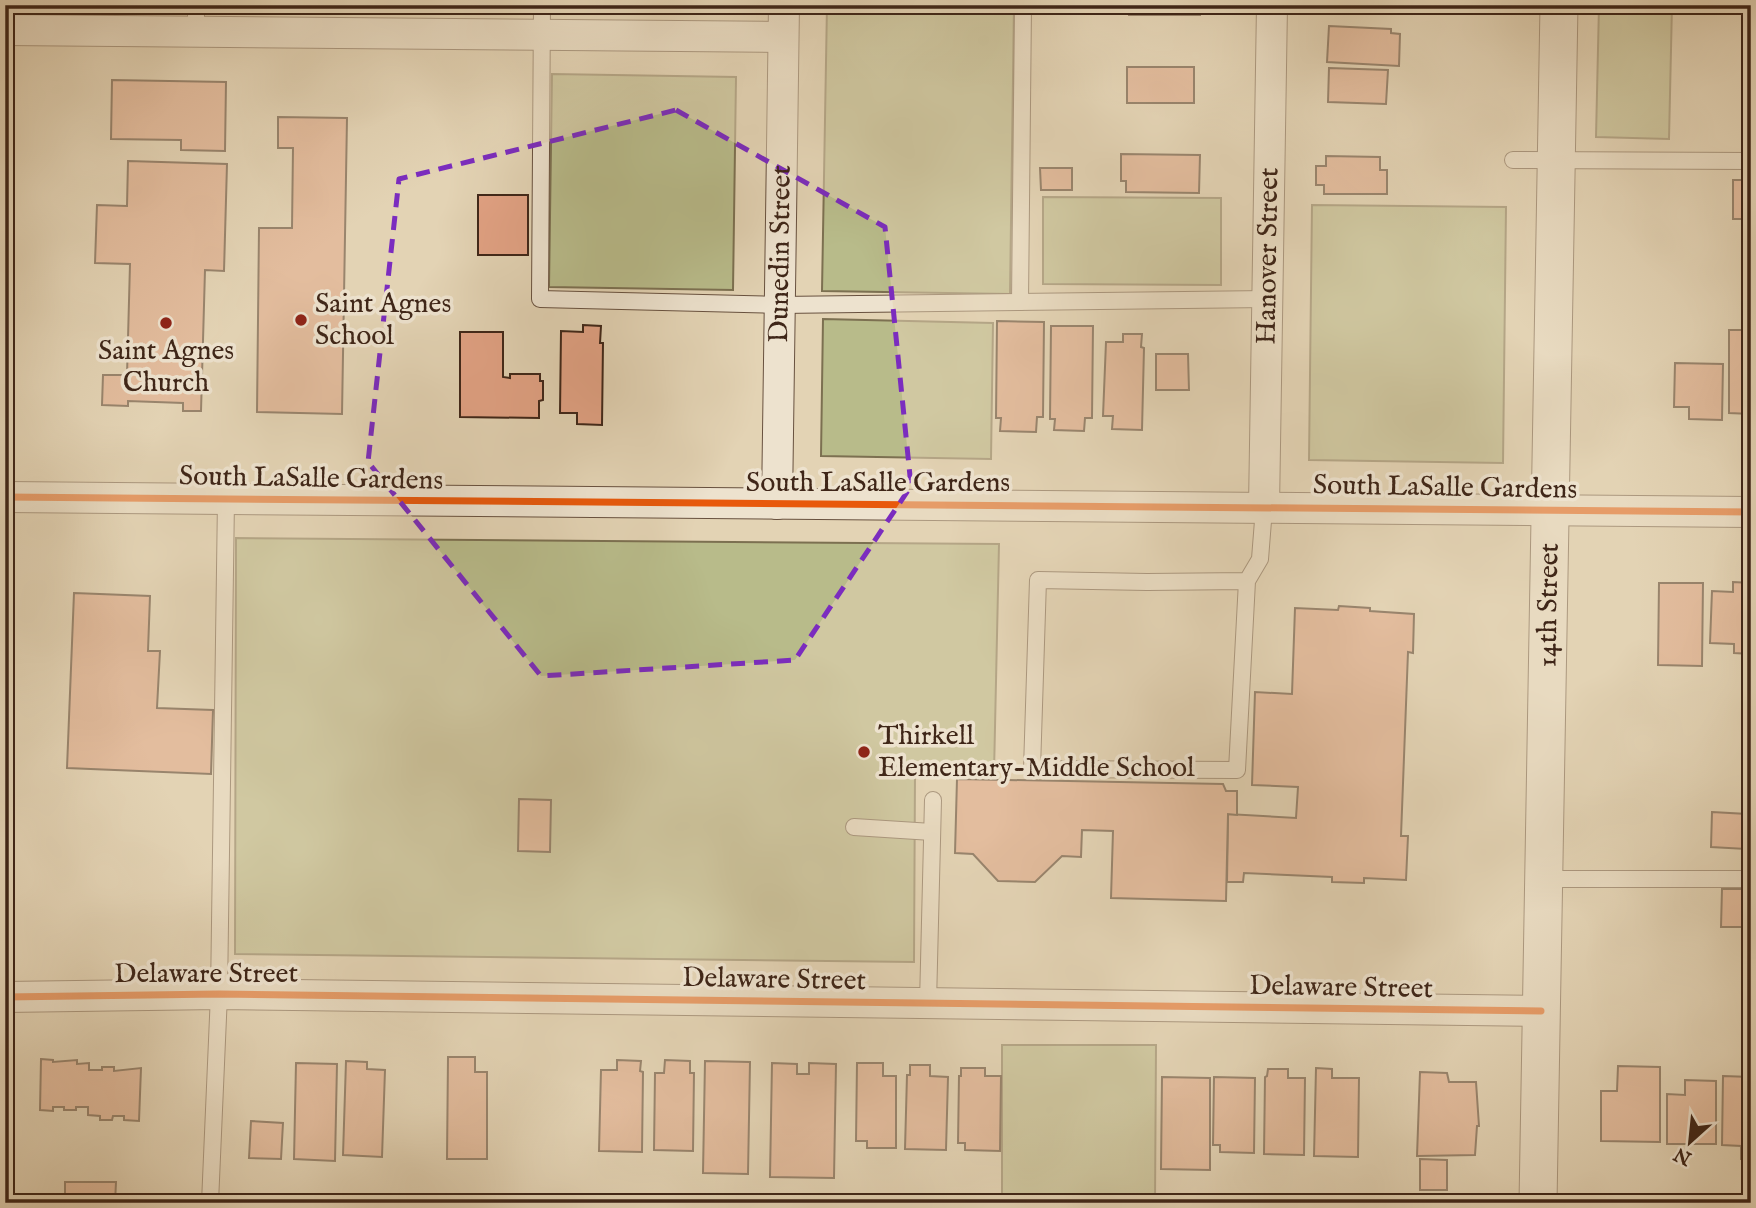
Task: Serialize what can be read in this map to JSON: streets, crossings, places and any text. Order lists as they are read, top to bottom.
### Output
{
  "streets": {
    "street": [
      "Dunedin Street",
      "Hanover Street",
      "South LaSalle Gardens",
      "14th Street",
      "Delaware Street"
    ]
  },
  "crossings": [
    ["Dunedin Street", "South LaSalle Gardens"],
    ["Hanover Street", "South LaSalle Gardens"],
    ["South LaSalle Gardens", "14th Street"],
    ["14th Street", "Delaware Street"]
  ],
  "places": ["Saint Agnes School", "Saint Agnes Church", "Thirkell Elementary-Middle School"],
  "north": "bottom left"
}
